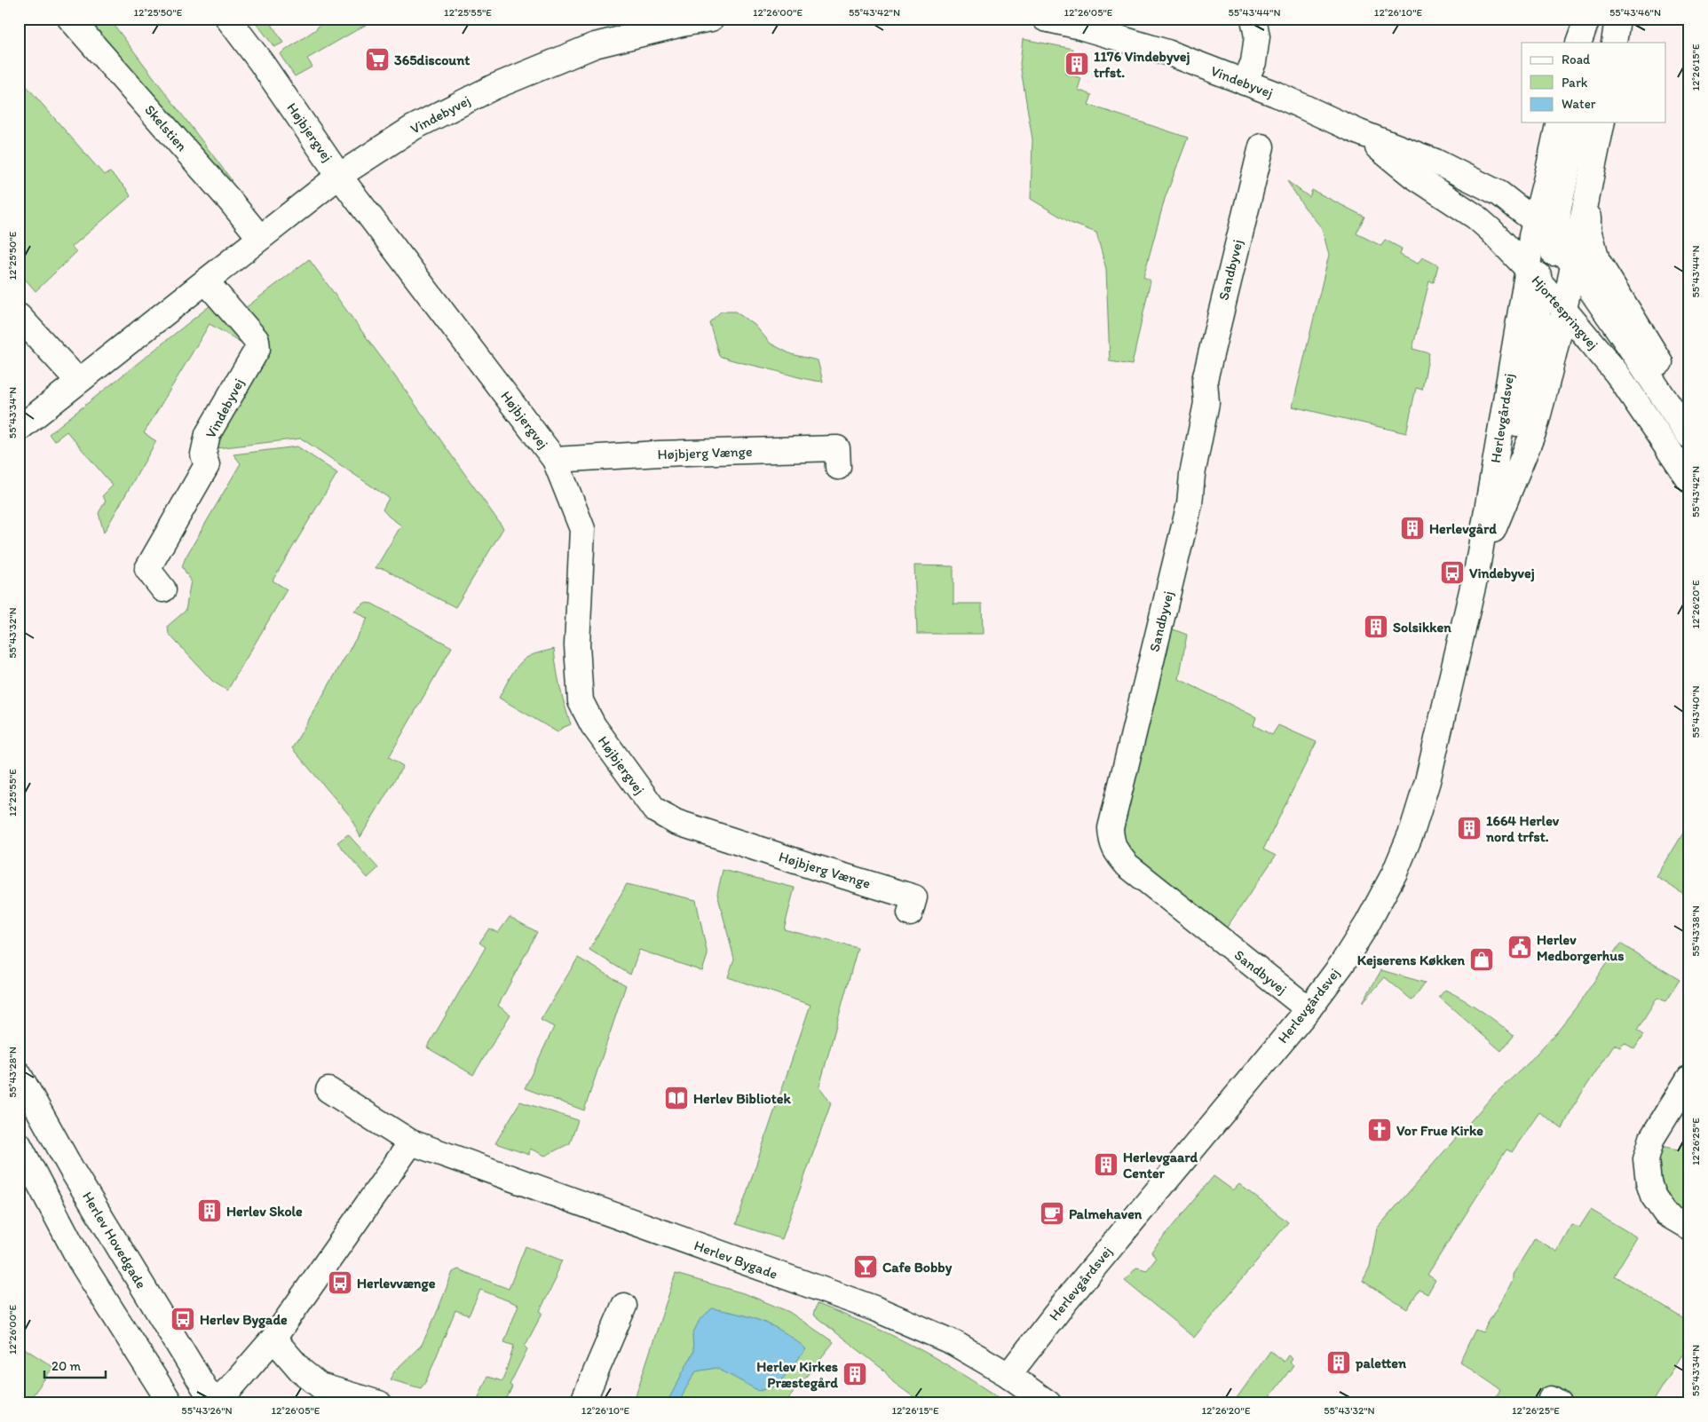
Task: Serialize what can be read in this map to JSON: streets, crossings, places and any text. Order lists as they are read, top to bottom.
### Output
{
  "streets": {
    "street": [
      "Vindebyvej",
      "Skelstien",
      "Højbjergvej",
      "Sandbyvej",
      "Hjortespringvej",
      "Herlevgårdsvej",
      "Højbjerg Vænge",
      "Herlev Hovedgade",
      "Herlev Bygade"
    ]
  },
  "crossings": [
    ["Vindebyvej", "Skelstien"],
    ["Vindebyvej", "Højbjergvej"],
    ["Vindebyvej", "Hjortespringvej"],
    ["Vindebyvej", "Herlevgårdsvej"],
    ["Højbjergvej", "Højbjerg Vænge"],
    ["Sandbyvej", "Herlevgårdsvej"],
    ["Hjortespringvej", "Herlevgårdsvej"],
    ["Herlevgårdsvej", "Herlev Bygade"]
  ],
  "places": {
    "supermarket": ["365discount"],
    "building": [
      "1176 Vindebyvej trfst.",
      "Herlevgård",
      "Solsikken",
      "1664 Herlev nord trfst.",
      "Herlevgaard Center",
      "Herlev Skole",
      "paletten",
      "Herlev Kirkes Præstegård"
    ],
    "bus stop": ["Vindebyvej", "Herlevvænge", "Herlev Bygade"],
    "public building": ["Herlev Medborgerhus"],
    "shop": ["Kejserens Køkken"],
    "library": ["Herlev Bibliotek"],
    "church": ["Vor Frue Kirke"],
    "cafe": ["Palmehaven"],
    "bar": ["Cafe Bobby"]
  },
  "legend": ["Road", "Park", "Water"],
  "scale_bar": "20 m",
  "coordinates": [
    "12°25'50\"E",
    "12°25'55\"E",
    "12°26'00\"E",
    "55°43'42\"N",
    "12°26'05\"E",
    "55°43'44\"N",
    "12°26'10\"E",
    "55°43'46\"N",
    "12°26'15\"E",
    "55°43'34\"N",
    "12°26'20\"E",
    "55°43'32\"N",
    "55°43'40\"N",
    "55°43'38\"N",
    "55°43'28\"N",
    "12°26'25\"E",
    "55°43'26\"N"
  ]
}
